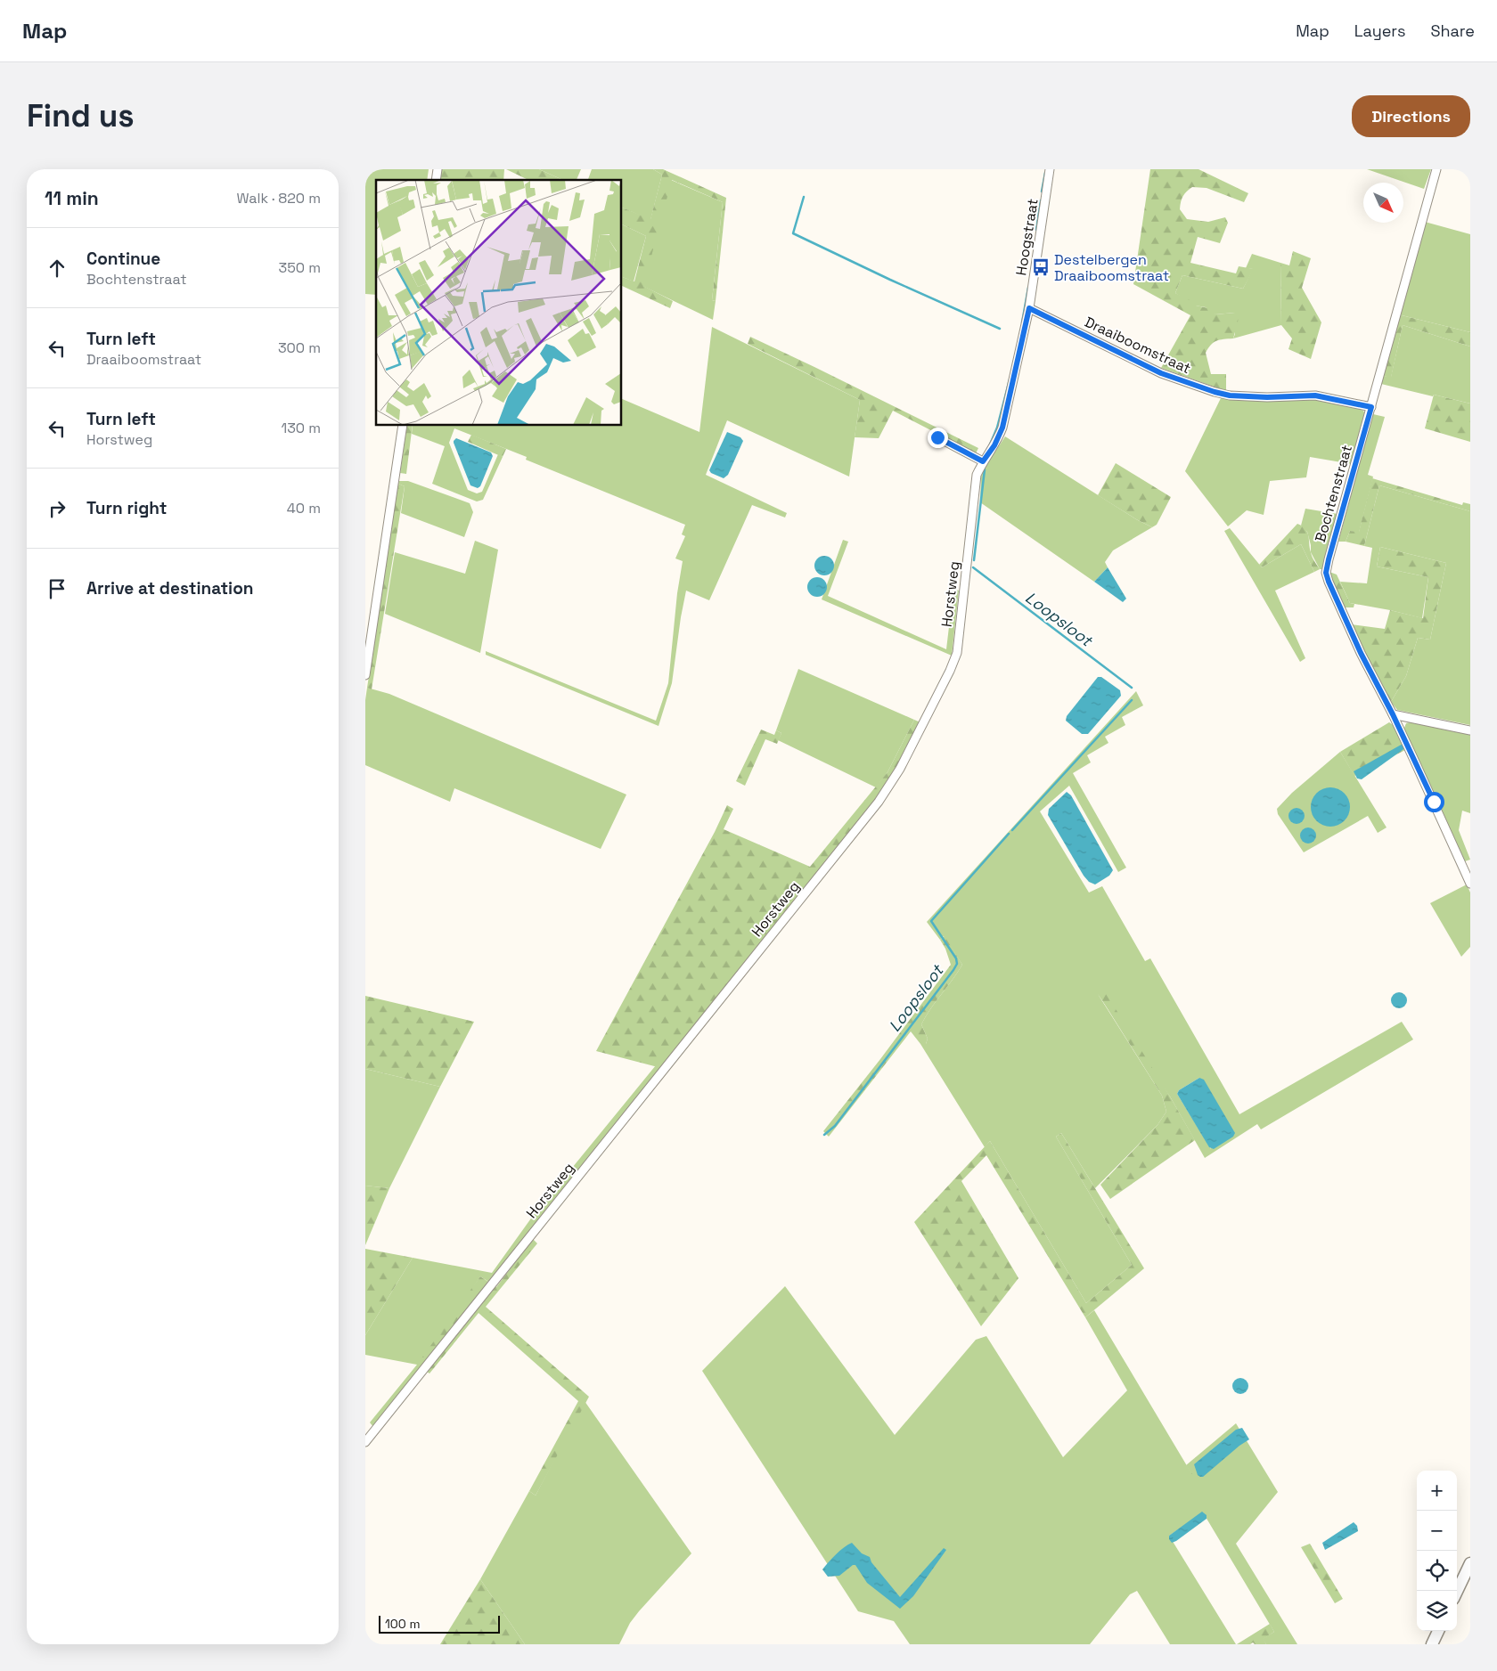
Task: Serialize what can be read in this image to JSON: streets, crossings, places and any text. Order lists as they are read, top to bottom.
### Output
{
  "streets": {
    "street": [
      "Hoogstraat",
      "Draaiboomstraat",
      "Bochtenstraat",
      "Horstweg"
    ]
  },
  "crossings": [
    ["Hoogstraat", "Draaiboomstraat"],
    ["Hoogstraat", "Horstweg"],
    ["Draaiboomstraat", "Bochtenstraat"],
    ["Draaiboomstraat", "Horstweg"]
  ],
  "water": ["Loopsloot"],
  "places": {
    "bus stop": ["Destelbergen Draaiboomstraat"]
  },
  "scale_bar": "100 m",
  "north": "bottom right",
  "page": {
    "header": "Map",
    "nav": ["Map", "Layers", "Share"],
    "buttons": "Directions",
    "title": "Find us",
    "heading": ["11 min", "Walk · 820 m"],
    "list": [
      ["Continue", "Bochtenstraat", "350 m"],
      ["Turn left", "Draaiboomstraat", "300 m"],
      ["Turn left", "Horstweg", "130 m"],
      ["Turn right", "40 m"],
      "Arrive at destination"
    ],
    "map_buttons": ["+", "−"],
    "scale": "100 m"
  }
}
